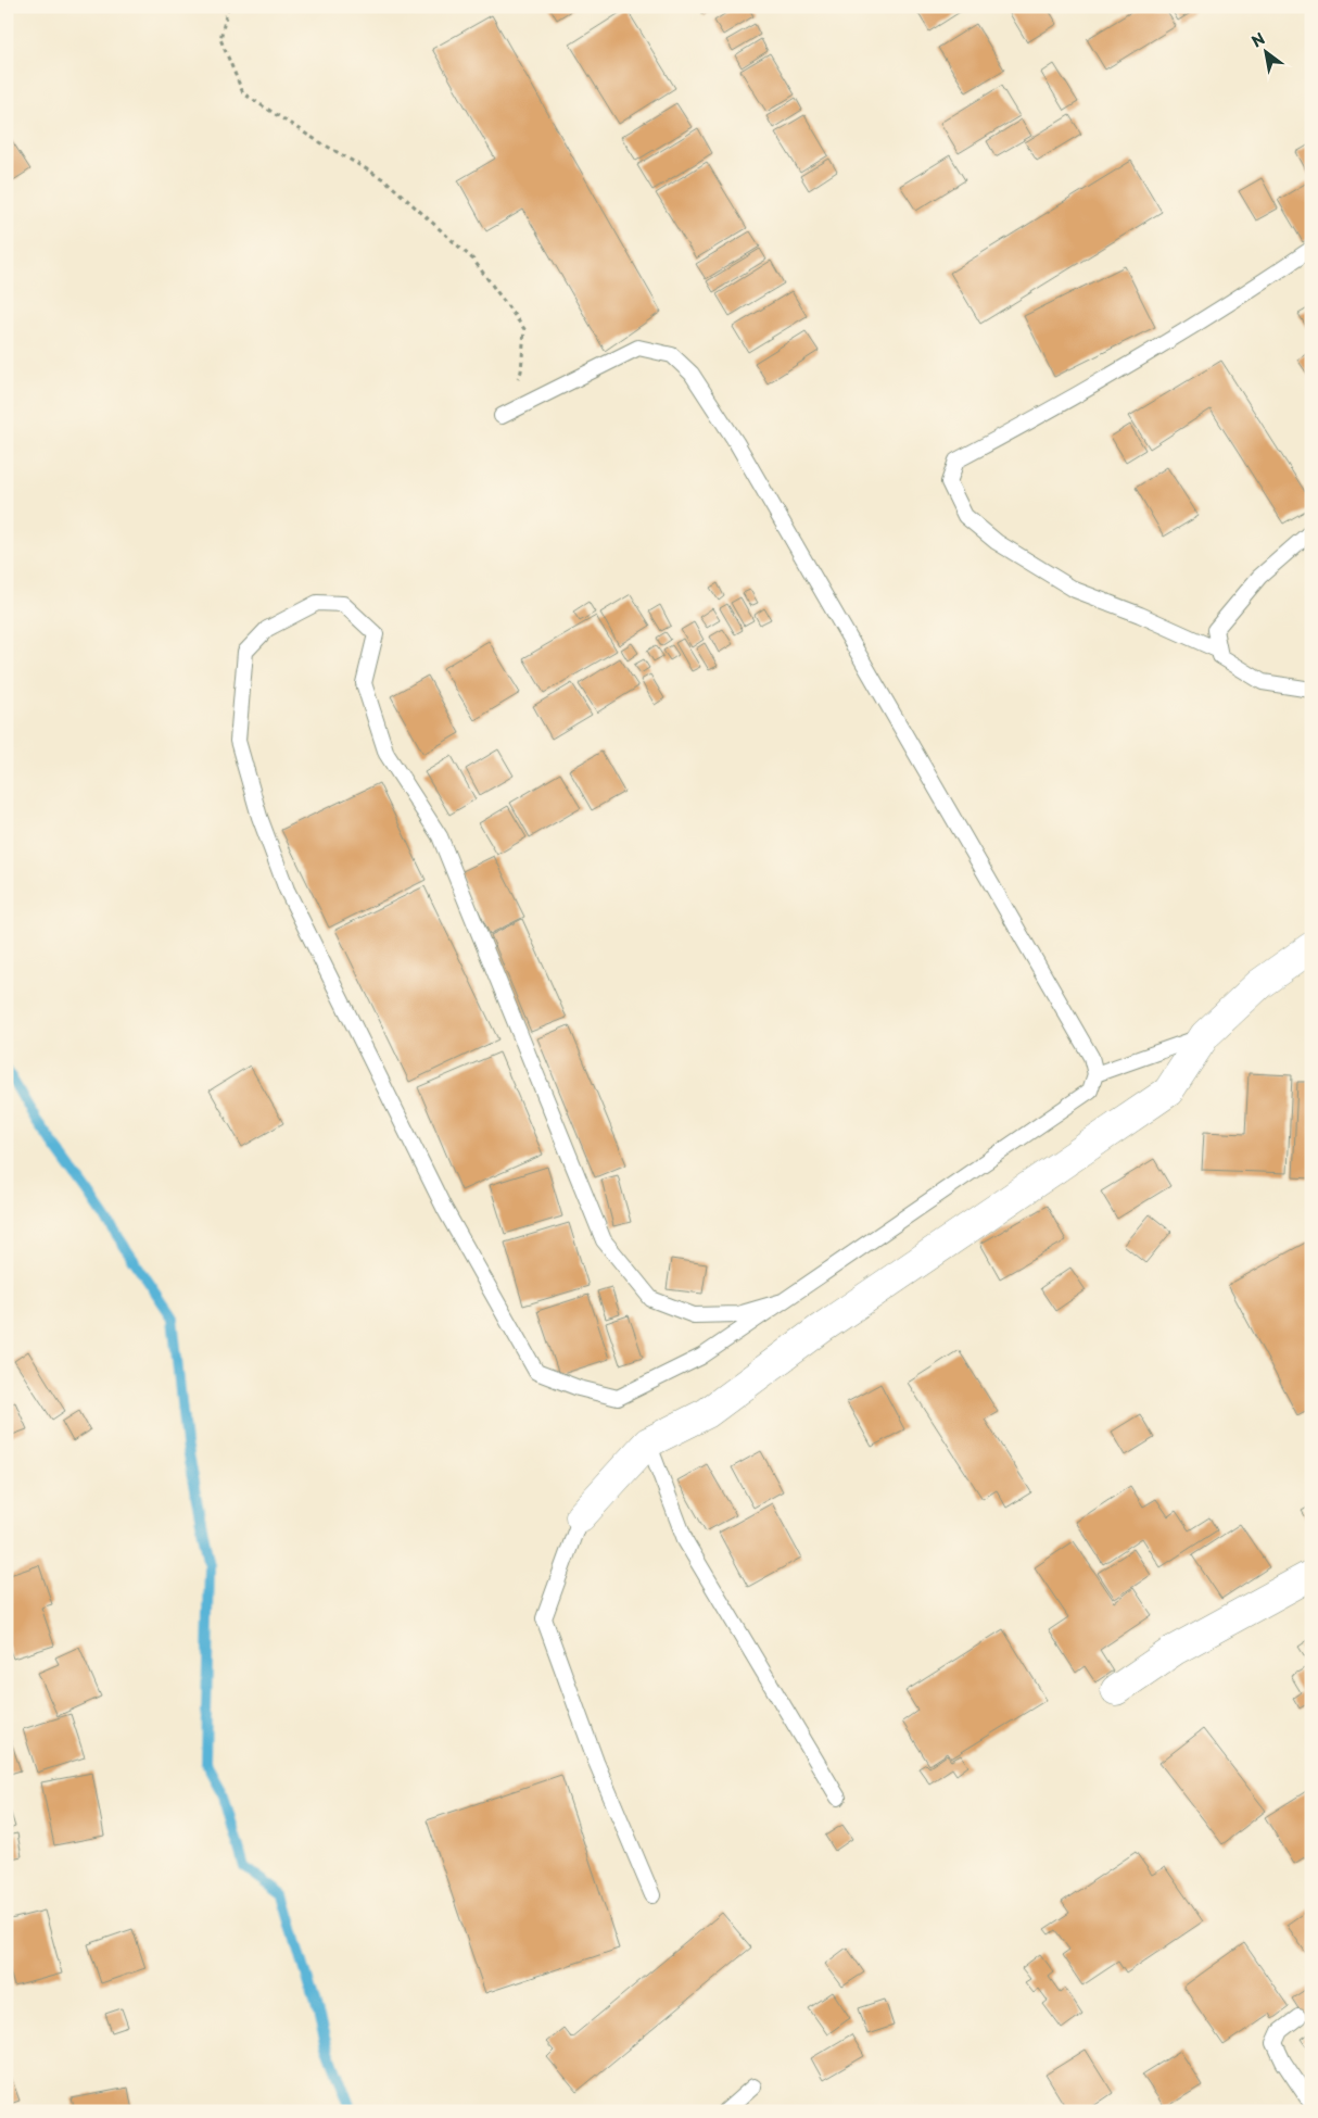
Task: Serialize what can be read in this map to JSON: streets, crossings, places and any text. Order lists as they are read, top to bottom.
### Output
{
  "north": "top left"
}
